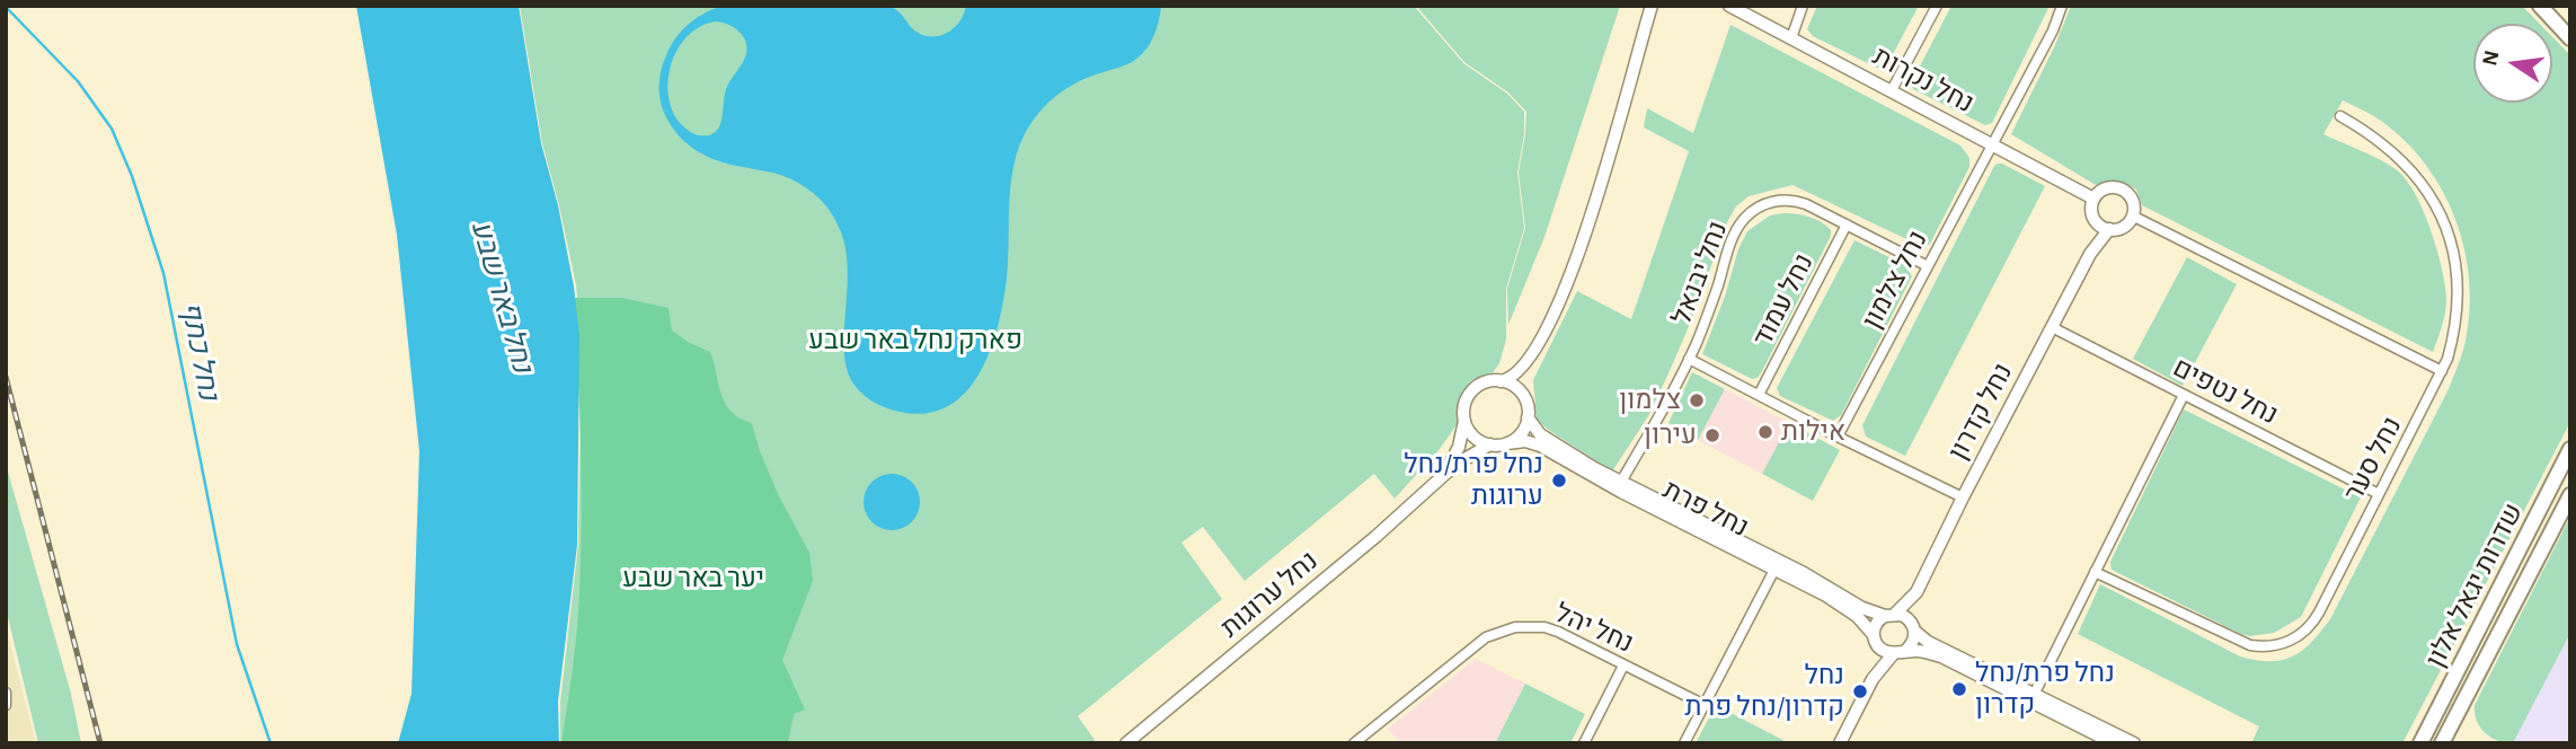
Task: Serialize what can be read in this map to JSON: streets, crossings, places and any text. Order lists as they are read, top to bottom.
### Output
{
  "streets": {
    "highway": ["שדרות יגאל אלון"],
    "street": [
      "נחל נקרות",
      "נחל יבנאל",
      "נחל צלמון",
      "נחל עמוד",
      "נחל נטפים",
      "נחל קדרון",
      "נחל סער",
      "נחל פרת",
      "נחל ערוגות",
      "נחל יהל"
    ]
  },
  "crossings": [
    ["נחל נקרות", "נחל צלמון"],
    ["נחל נקרות", "נחל קדרון"],
    ["נחל יבנאל", "נחל צלמון"],
    ["נחל יבנאל", "נחל עמוד"],
    ["נחל יבנאל", "נחל פרת"],
    ["נחל נטפים", "נחל קדרון"],
    ["נחל נטפים", "נחל סער"],
    ["נחל קדרון", "נחל פרת"],
    ["נחל פרת", "נחל ערוגות"]
  ],
  "water": ["נחל באר שבע", "נחל כתף"],
  "parks": ["פארק נחל באר שבע", "יער באר שבע"],
  "places": [
    "צלמון",
    "אילות",
    "עירון",
    "נחל פרת/נחל ערוגות",
    "נחל פרת/נחל קדרון",
    "נחל קדרון/נחל פרת"
  ],
  "north": "left"
}
